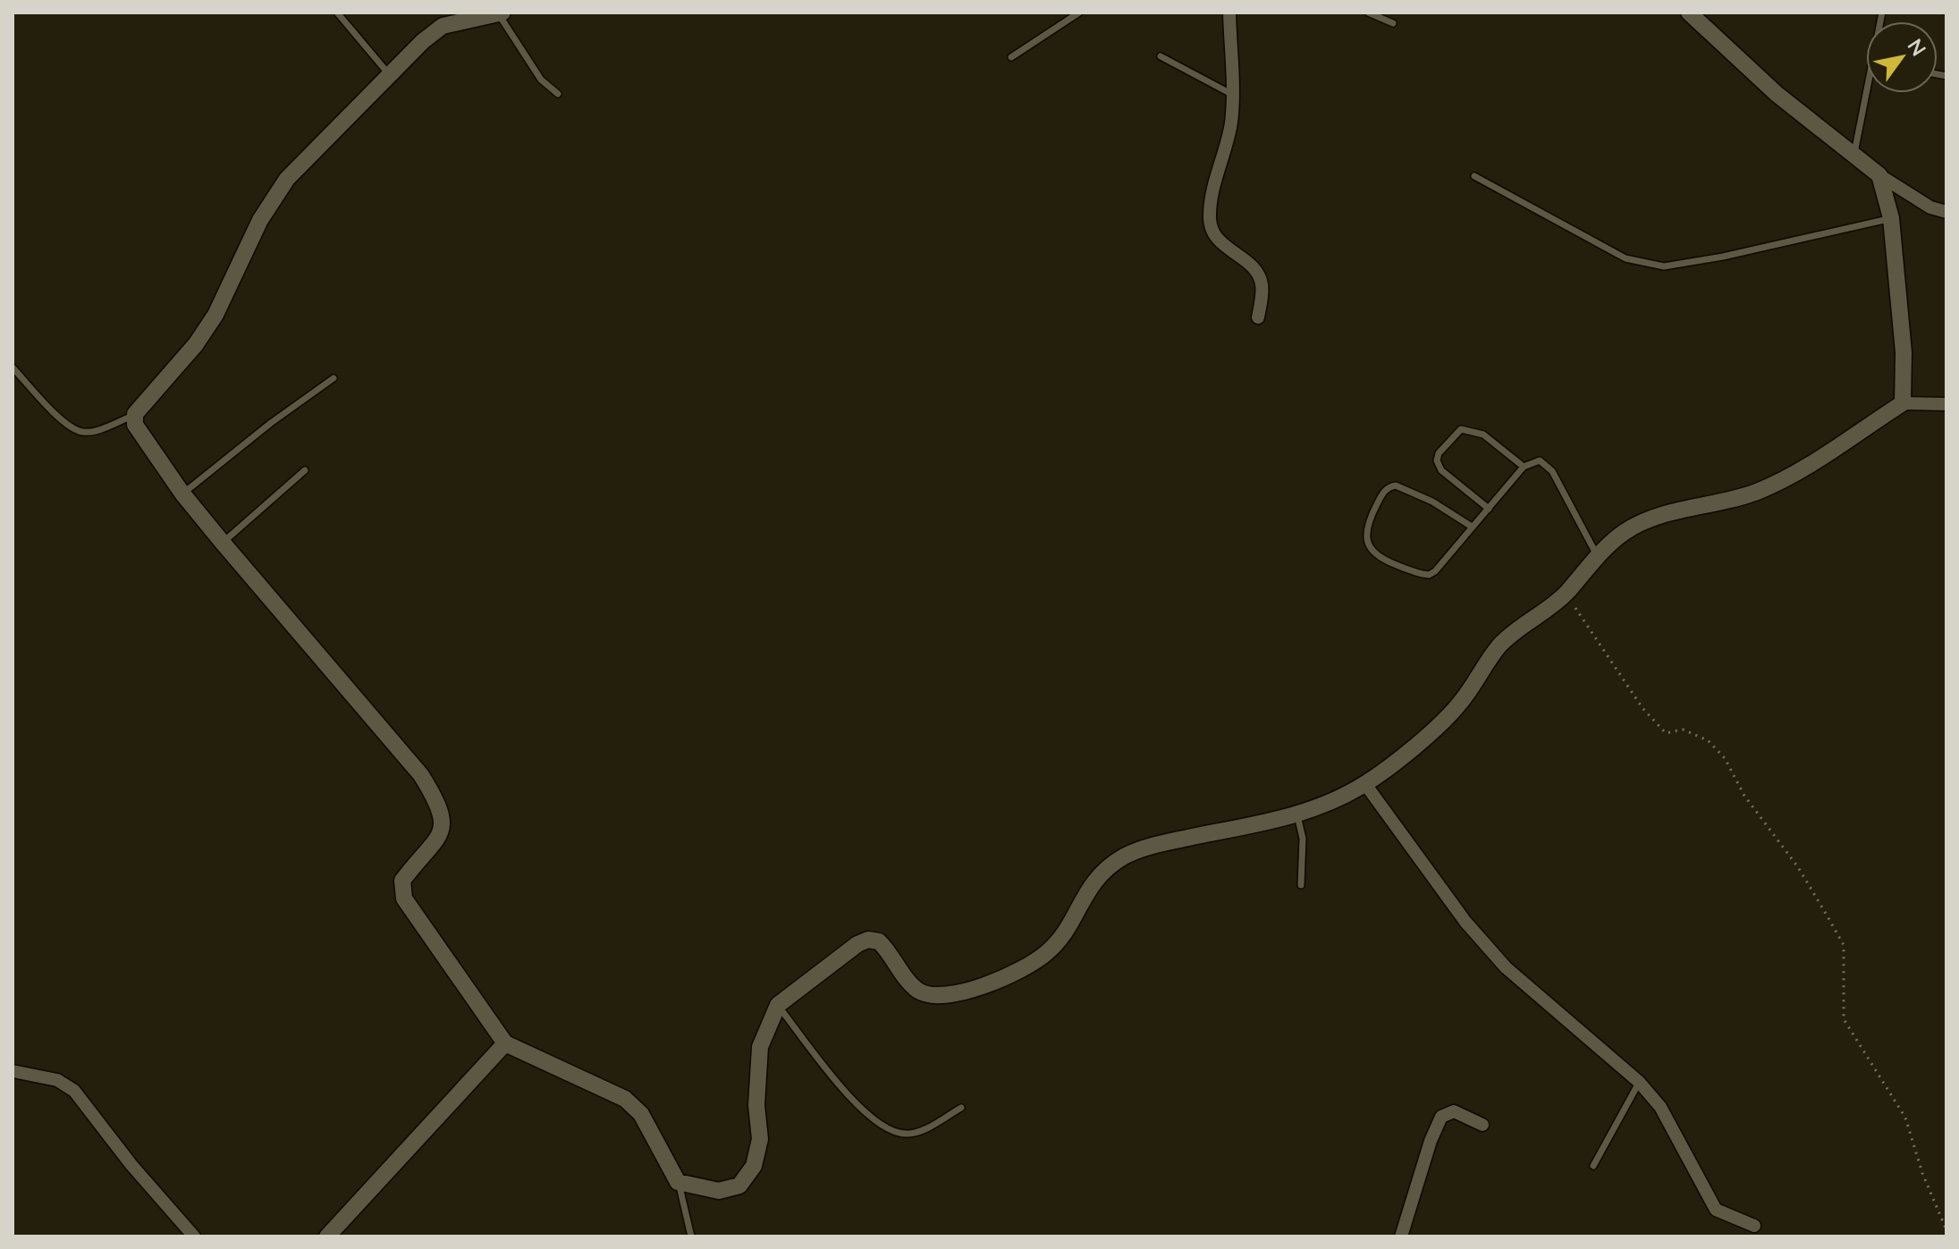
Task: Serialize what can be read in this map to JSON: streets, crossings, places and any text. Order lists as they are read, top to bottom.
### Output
{
  "north": "top right"
}
